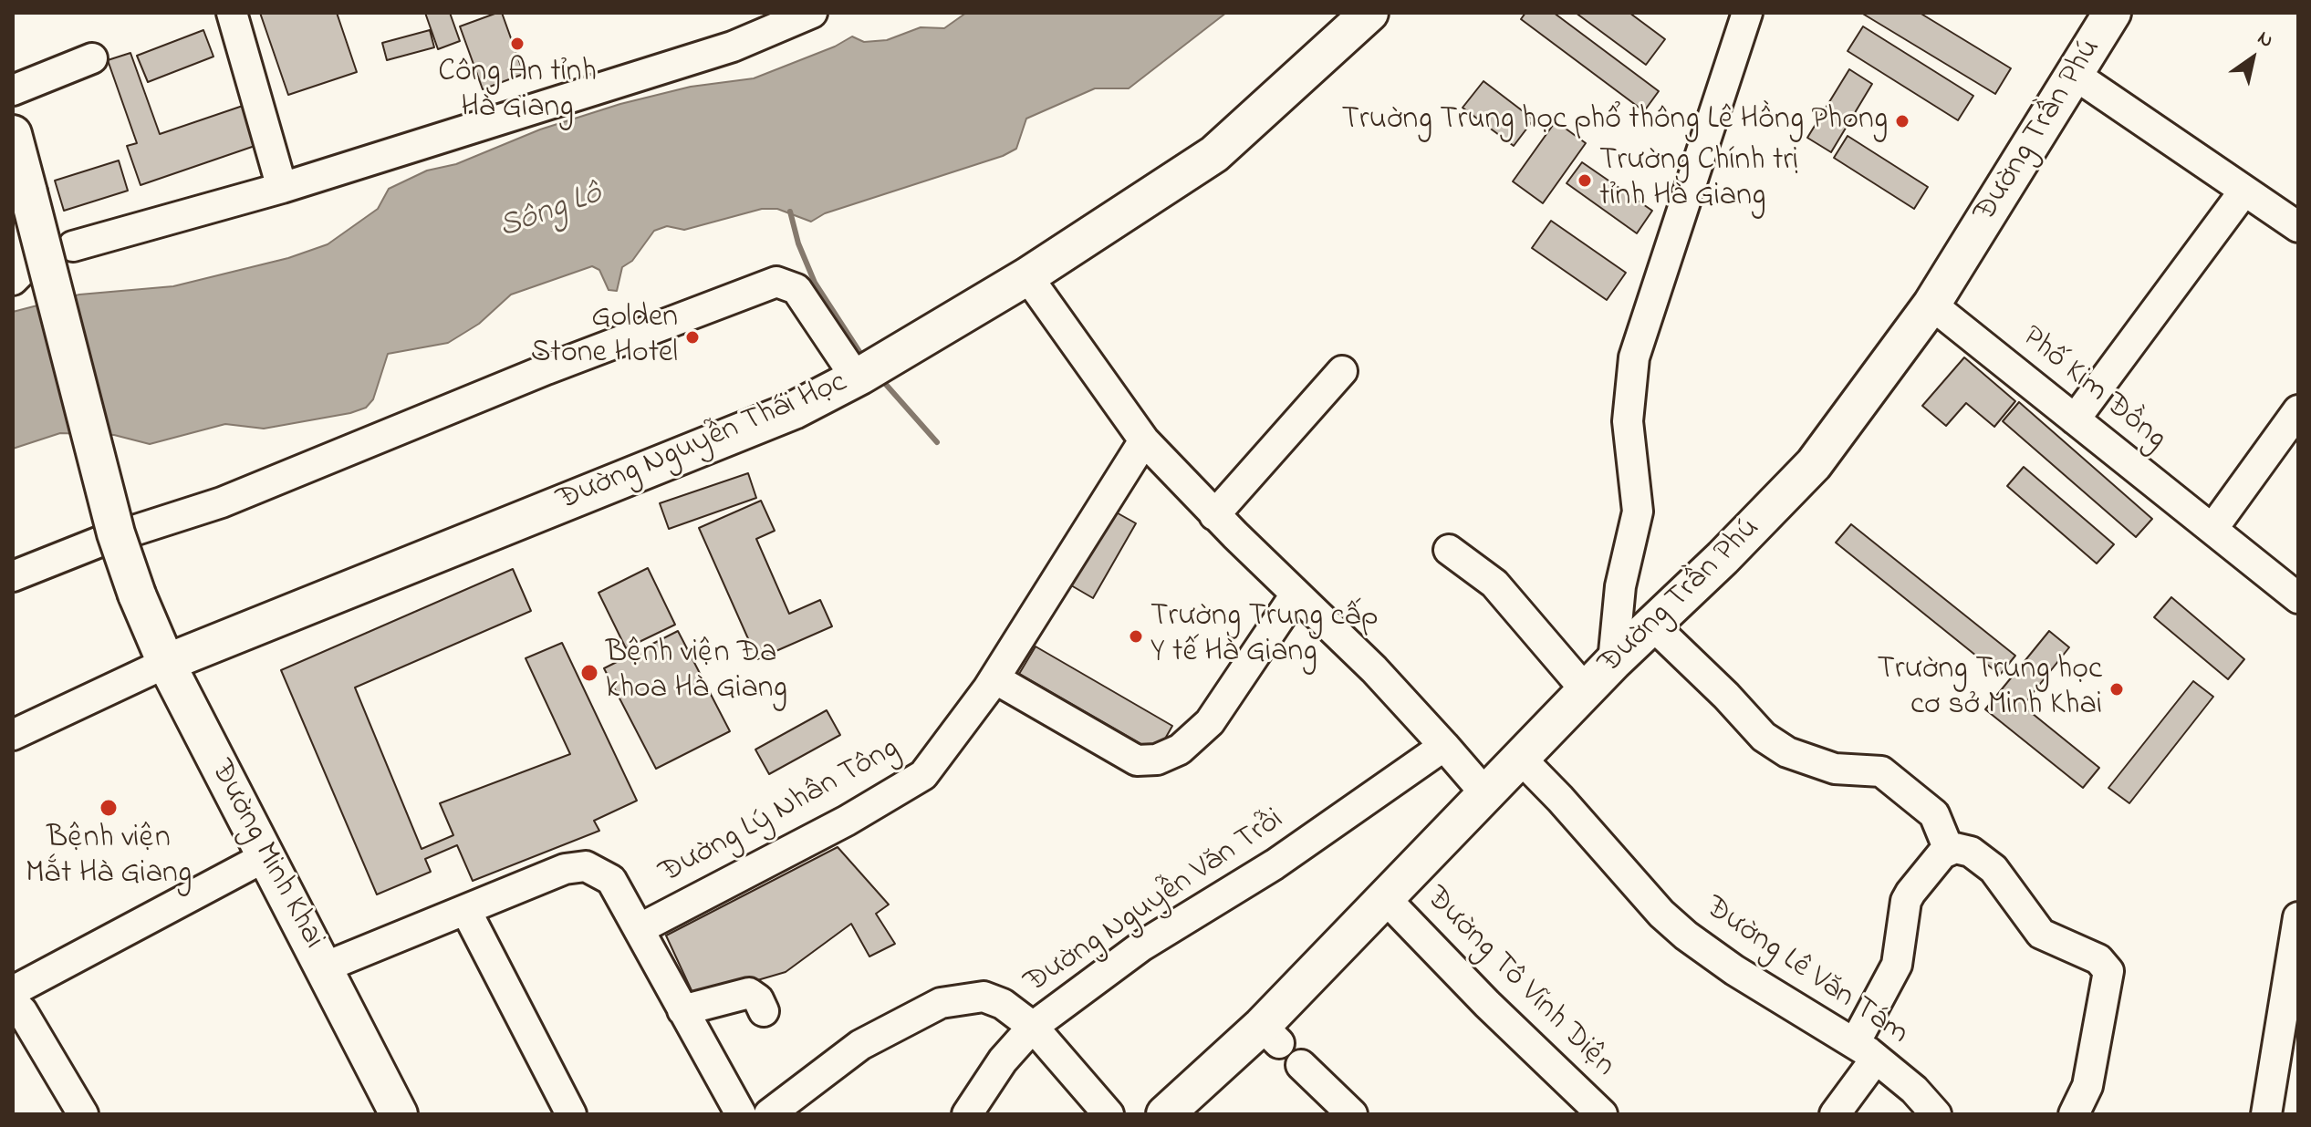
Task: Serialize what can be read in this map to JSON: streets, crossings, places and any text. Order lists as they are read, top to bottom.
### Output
{
  "streets": {
    "main road": ["Đường Trần Phú", "Đường Nguyễn Thái Học", "Đường Minh Khai"],
    "street": [
      "Phố Kim Đồng",
      "Đường Lý Nhân Tông",
      "Đường Nguyễn Văn Trỗi",
      "Đường Lê Văn Tám",
      "Đường Tô Vĩnh Diện"
    ]
  },
  "crossings": [
    ["Đường Trần Phú", "Phố Kim Đồng"],
    ["Đường Trần Phú", "Đường Lê Văn Tám"],
    ["Đường Trần Phú", "Đường Tô Vĩnh Diện"],
    ["Đường Nguyễn Thái Học", "Đường Minh Khai"],
    ["Đường Lý Nhân Tông", "Đường Minh Khai"]
  ],
  "water": ["Sông Lô"],
  "places": [
    "Công An tỉnh Hà Giang",
    "Truờng Trung học phổ thông Lê Hồng Phong",
    "Trường Chính trị tỉnh Hà Giang",
    "Golden Stone Hotel",
    "Trường Trung cấp Y tế Hà Giang",
    "Bệnh viện Đa khoa Hà Giang",
    "Trường Trung học cơ sở Minh Khai",
    "Bệnh viện Mắt Hà Giang"
  ],
  "north": "top right"
}
